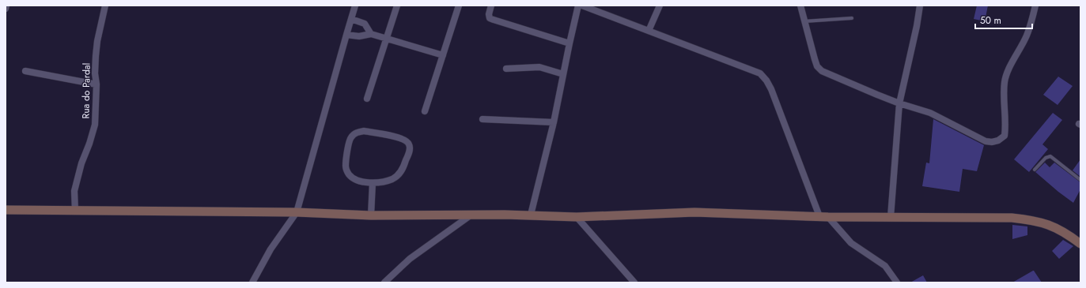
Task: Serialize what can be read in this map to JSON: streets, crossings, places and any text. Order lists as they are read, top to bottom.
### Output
{
  "streets": {
    "street": ["Rua do Pardal"]
  },
  "scale_bar": "50 m"
}
